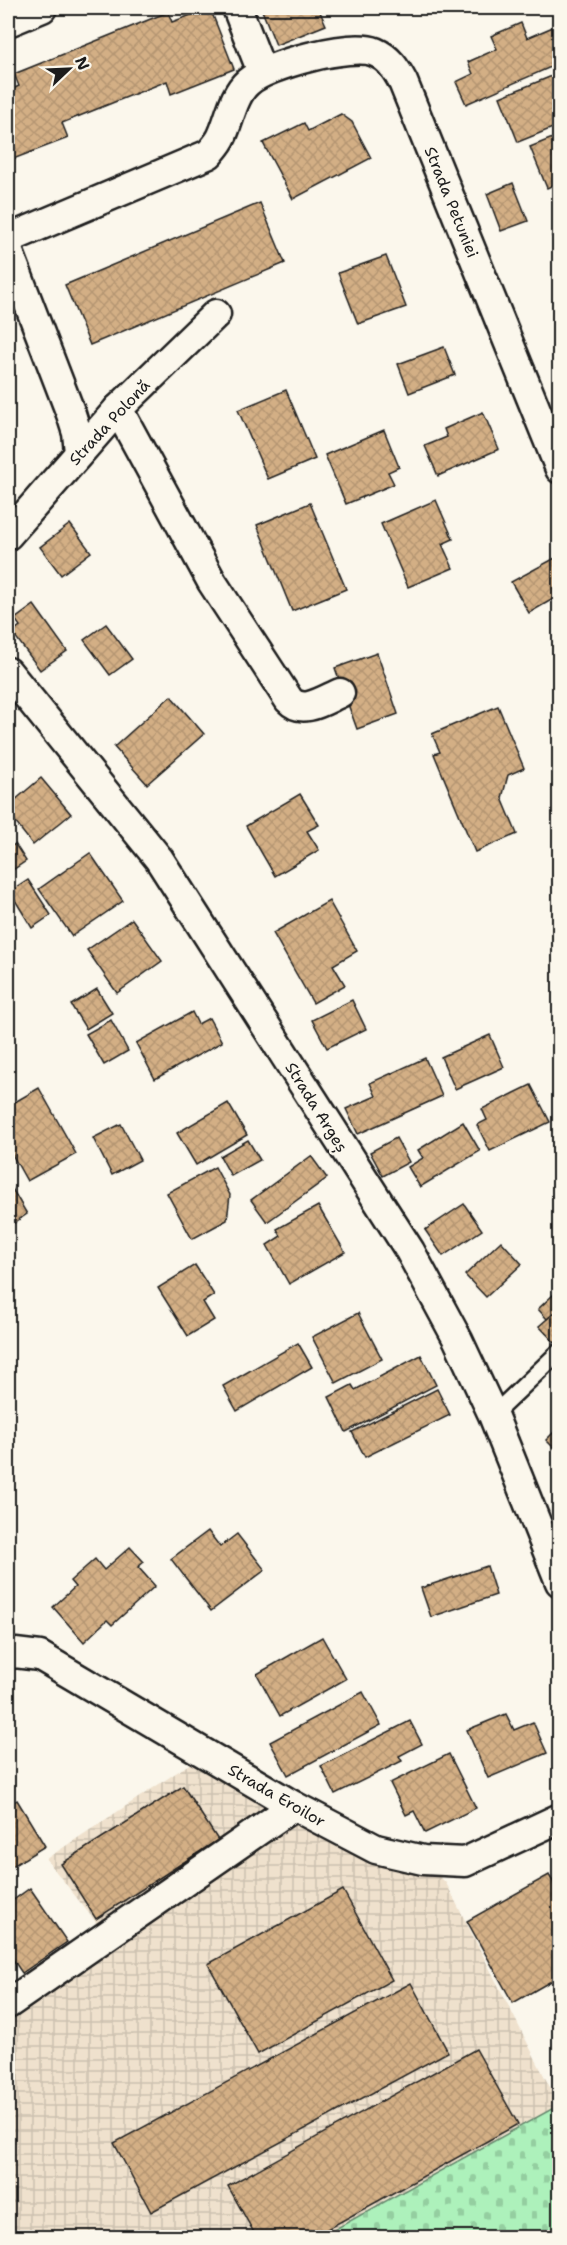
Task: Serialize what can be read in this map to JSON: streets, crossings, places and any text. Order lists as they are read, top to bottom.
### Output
{
  "streets": {
    "street": [
      "Strada Petuniei",
      "Strada Polonă",
      "Strada Argeș",
      "Strada Eroilor"
    ]
  },
  "north": "top right"
}
